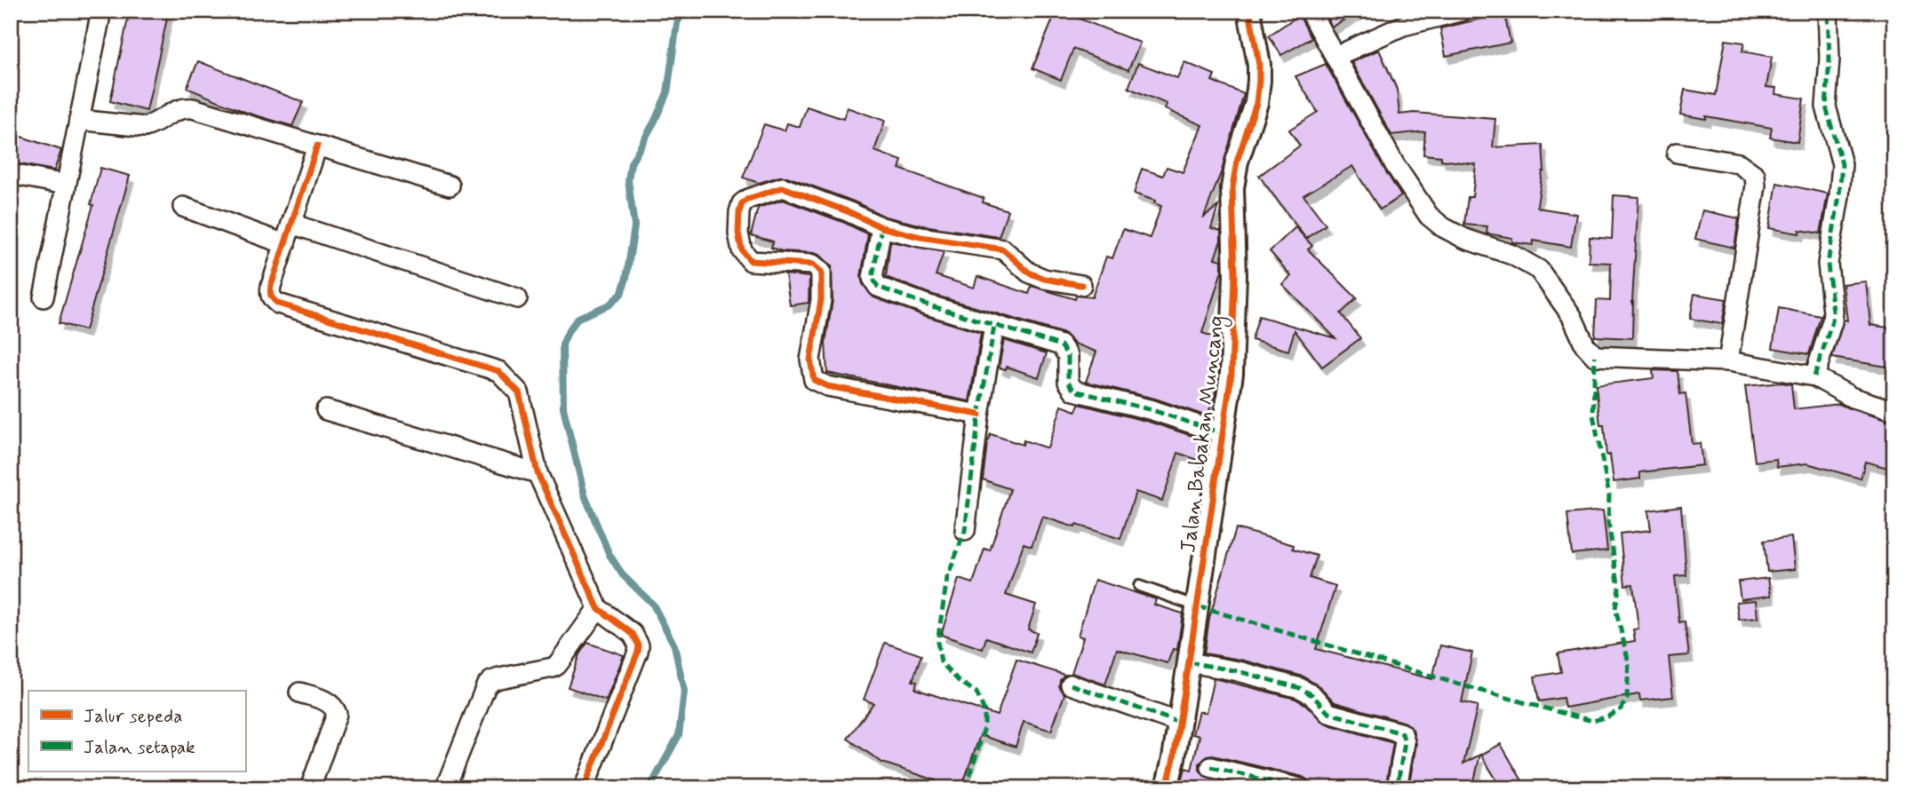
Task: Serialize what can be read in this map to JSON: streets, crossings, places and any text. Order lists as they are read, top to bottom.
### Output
{
  "streets": {
    "street": ["Jalan Babakan Muncang"]
  },
  "legend": ["Jalur sepeda", "Jalan setapak"]
}
